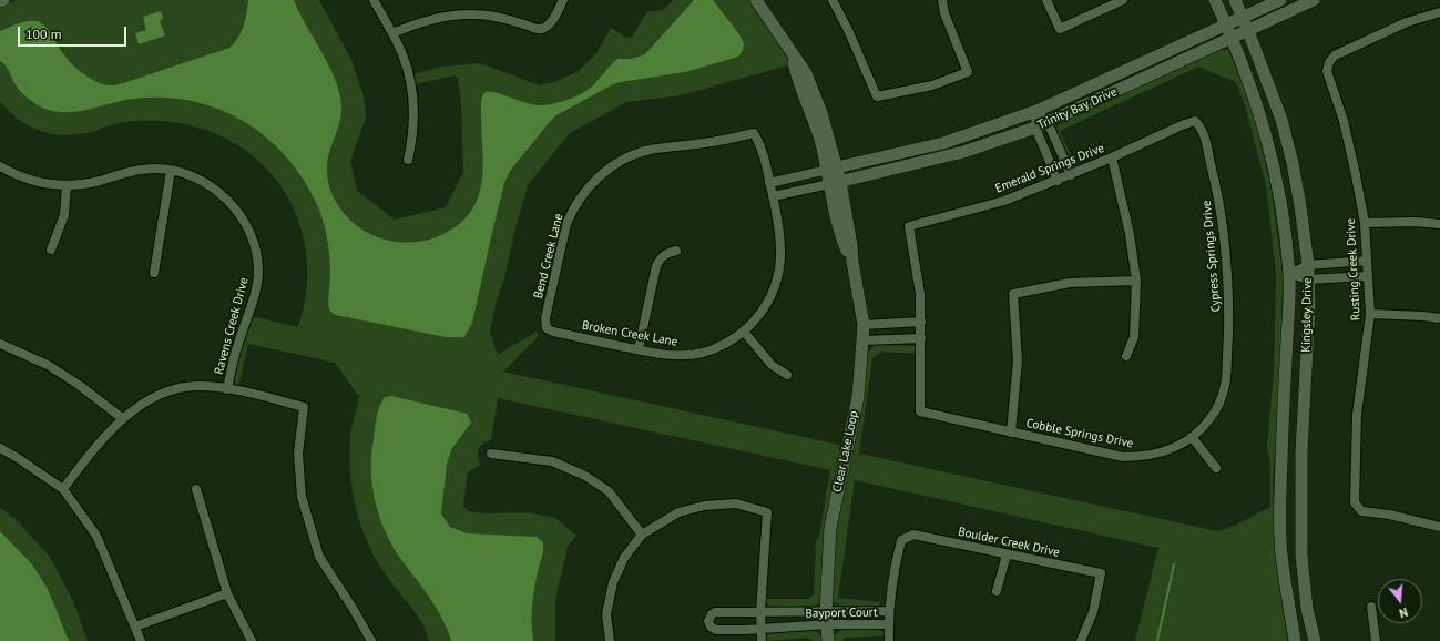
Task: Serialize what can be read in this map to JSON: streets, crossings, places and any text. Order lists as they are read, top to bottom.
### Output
{
  "streets": {
    "street": [
      "Trinity Bay Drive",
      "Emerald Springs Drive",
      "Bend Creek Lane",
      "Cypress Springs Drive",
      "Rusting Creek Drive",
      "Kingsley Drive",
      "Ravens Creek Drive",
      "Broken Creek Lane",
      "Cobble Springs Drive",
      "Clear Lake Loop",
      "Boulder Creek Drive",
      "Bayport Court"
    ]
  },
  "crossings": [
    ["Trinity Bay Drive", "Kingsley Drive"],
    ["Trinity Bay Drive", "Clear Lake Loop"],
    ["Emerald Springs Drive", "Cypress Springs Drive"],
    ["Bend Creek Lane", "Broken Creek Lane"],
    ["Cypress Springs Drive", "Cobble Springs Drive"],
    ["Clear Lake Loop", "Bayport Court"],
    ["Boulder Creek Drive", "Bayport Court"]
  ],
  "scale_bar": "100 m",
  "north": "bottom"
}
